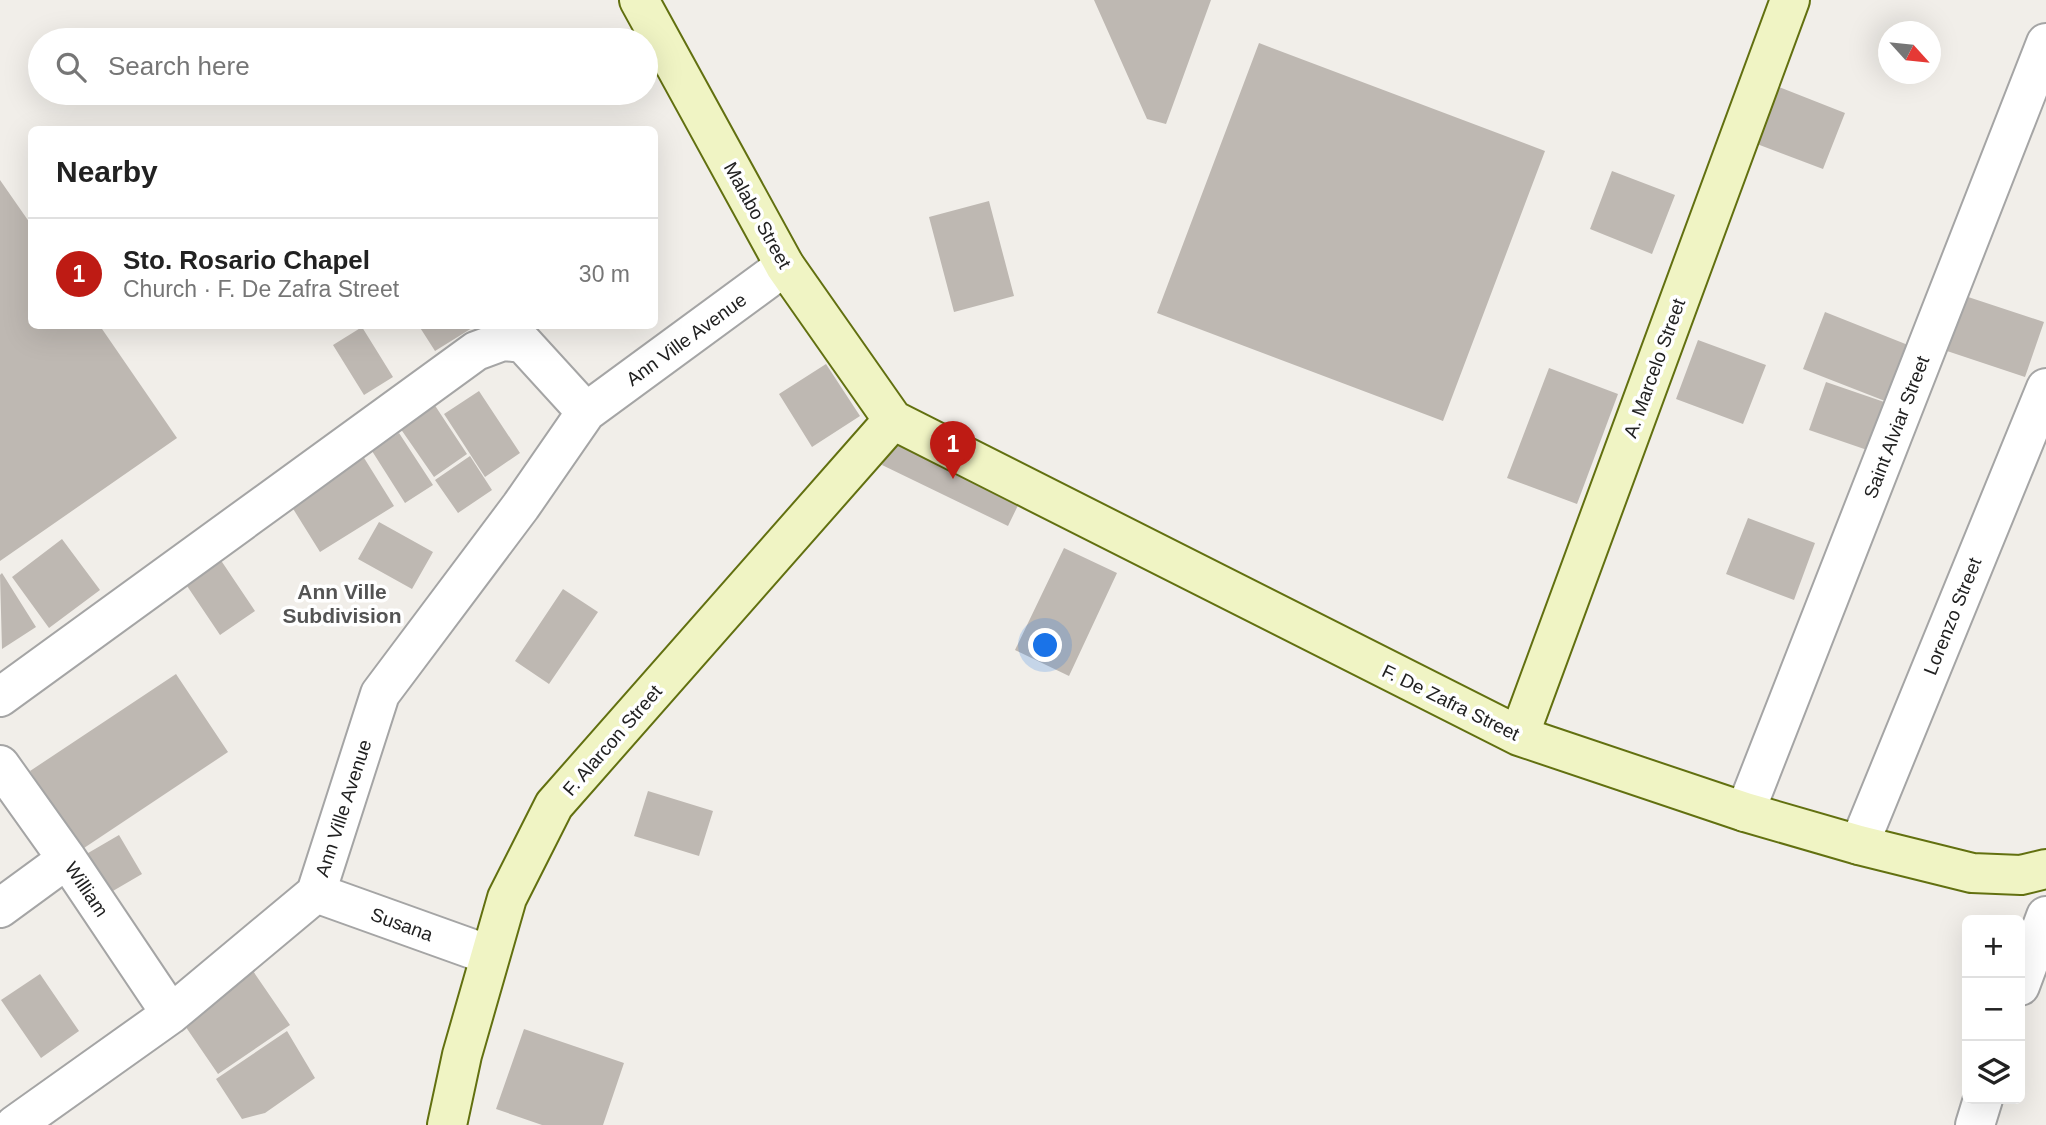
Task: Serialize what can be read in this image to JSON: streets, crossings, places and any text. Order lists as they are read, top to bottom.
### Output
{
  "streets": {
    "street": [
      "Malabo Street",
      "Ann Ville Avenue",
      "A. Marcelo Street",
      "Saint Alviar Street",
      "Lorenzo Street",
      "F. De Zafra Street",
      "F. Alarcon Street",
      "William",
      "Susana"
    ]
  },
  "crossings": [
    ["Malabo Street", "Ann Ville Avenue"],
    ["Malabo Street", "F. De Zafra Street"],
    ["Malabo Street", "F. Alarcon Street"],
    ["Ann Ville Avenue", "William"],
    ["Ann Ville Avenue", "Susana"],
    ["A. Marcelo Street", "F. De Zafra Street"],
    ["Saint Alviar Street", "F. De Zafra Street"],
    ["Lorenzo Street", "F. De Zafra Street"],
    ["F. De Zafra Street", "F. Alarcon Street"],
    ["F. Alarcon Street", "Susana"]
  ],
  "districts": ["Ann Ville Subdivision"],
  "north": "bottom right",
  "page": {
    "search": "Search here",
    "heading": "Nearby",
    "list": [
      {
        "mark": "1",
        "name": "Sto. Rosario Chapel",
        "note": "Church · F. De Zafra Street",
        "value": "30 m"
      }
    ],
    "pins": "1",
    "map_buttons": ["+", "−"]
  }
}
